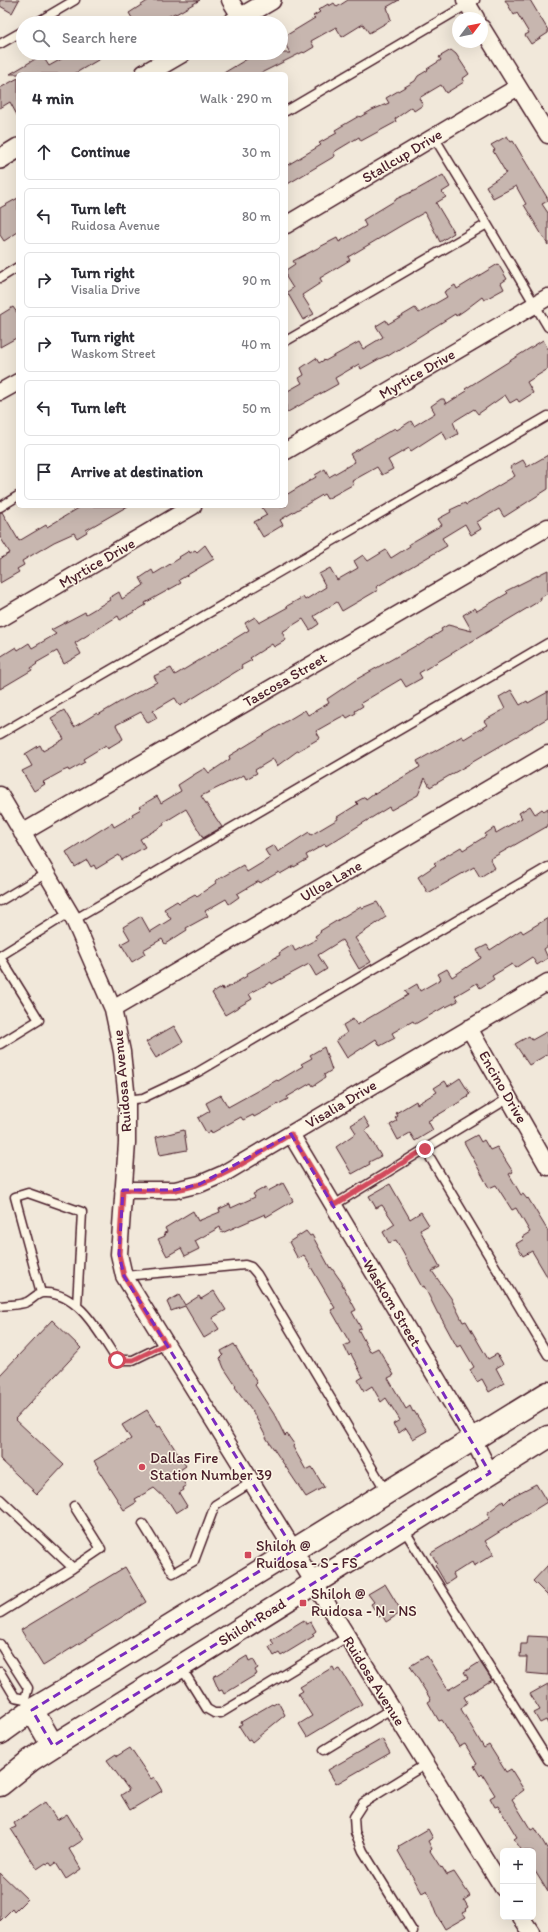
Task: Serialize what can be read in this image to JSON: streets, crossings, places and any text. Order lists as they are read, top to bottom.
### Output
{
  "streets": {
    "main road": ["Shiloh Road"],
    "street": [
      "Stallcup Drive",
      "Myrtice Drive",
      "Tascosa Street",
      "Ulloa Lane",
      "Ruidosa Avenue",
      "Encino Drive",
      "Visalia Drive",
      "Waskom Street"
    ]
  },
  "crossings": [
    ["Tascosa Street", "Ruidosa Avenue"],
    ["Ulloa Lane", "Ruidosa Avenue"],
    ["Ruidosa Avenue", "Visalia Drive"],
    ["Ruidosa Avenue", "Shiloh Road"],
    ["Encino Drive", "Visalia Drive"],
    ["Visalia Drive", "Waskom Street"],
    ["Waskom Street", "Shiloh Road"]
  ],
  "places": {
    "other": ["Dallas Fire Station Number 39"],
    "transit": ["Shiloh @ Ruidosa - S - FS", "Shiloh @ Ruidosa - N - NS"]
  },
  "north": "top right",
  "page": {
    "search": "Search here",
    "heading": ["4 min", "Walk · 290 m"],
    "list": [
      ["Continue", "30 m"],
      ["Turn left", "Ruidosa Avenue", "80 m"],
      ["Turn right", "Visalia Drive", "90 m"],
      ["Turn right", "Waskom Street", "40 m"],
      ["Turn left", "50 m"],
      "Arrive at destination"
    ],
    "map_buttons": ["+", "−"]
  }
}
